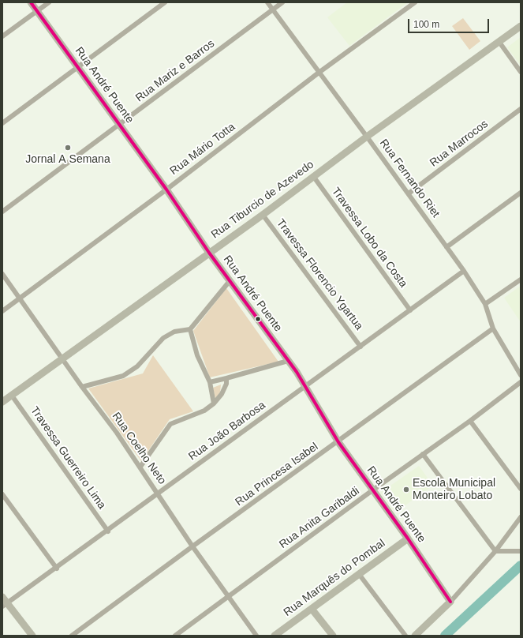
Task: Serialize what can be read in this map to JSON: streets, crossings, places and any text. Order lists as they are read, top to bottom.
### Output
{
  "streets": {
    "main road": ["Rua André Puente", "Rua Tiburcio de Azevedo", "Rua Marquês do Pombal"],
    "street": [
      "Rua Mariz e Barros",
      "Rua Marrocos",
      "Rua Mário Totta",
      "Rua Fernando Riet",
      "Travessa Lobo da Costa",
      "Travessa Florencio Ygartua",
      "Rua João Barbosa",
      "Rua Coelho Neto",
      "Travessa Guerreiro Lima",
      "Rua Princesa Isabel",
      "Rua Anita Garibaldi"
    ]
  },
  "crossings": [
    ["Rua Mariz e Barros", "Rua André Puente"],
    ["Rua Mariz e Barros", "Rua Fernando Riet"],
    ["Rua André Puente", "Rua Mário Totta"],
    ["Rua André Puente", "Rua Tiburcio de Azevedo"],
    ["Rua André Puente", "Rua João Barbosa"],
    ["Rua André Puente", "Rua Princesa Isabel"],
    ["Rua André Puente", "Rua Anita Garibaldi"],
    ["Rua André Puente", "Rua Marquês do Pombal"],
    ["Rua Marrocos", "Rua Fernando Riet"],
    ["Rua Mário Totta", "Rua Fernando Riet"],
    ["Rua Mário Totta", "Rua Coelho Neto"],
    ["Rua Fernando Riet", "Rua Tiburcio de Azevedo"],
    ["Rua Fernando Riet", "Rua João Barbosa"],
    ["Rua Fernando Riet", "Rua Princesa Isabel"],
    ["Rua Tiburcio de Azevedo", "Travessa Lobo da Costa"],
    ["Rua Tiburcio de Azevedo", "Travessa Florencio Ygartua"],
    ["Rua Tiburcio de Azevedo", "Rua Coelho Neto"],
    ["Rua Tiburcio de Azevedo", "Travessa Guerreiro Lima"],
    ["Travessa Lobo da Costa", "Rua João Barbosa"],
    ["Travessa Florencio Ygartua", "Rua João Barbosa"],
    ["Rua João Barbosa", "Rua Coelho Neto"],
    ["Rua João Barbosa", "Travessa Guerreiro Lima"],
    ["Rua Coelho Neto", "Rua Princesa Isabel"],
    ["Rua Coelho Neto", "Rua Anita Garibaldi"]
  ],
  "places": ["Jornal A Semana", "Escola Municipal Monteiro Lobato"],
  "scale_bar": "100 m"
}
